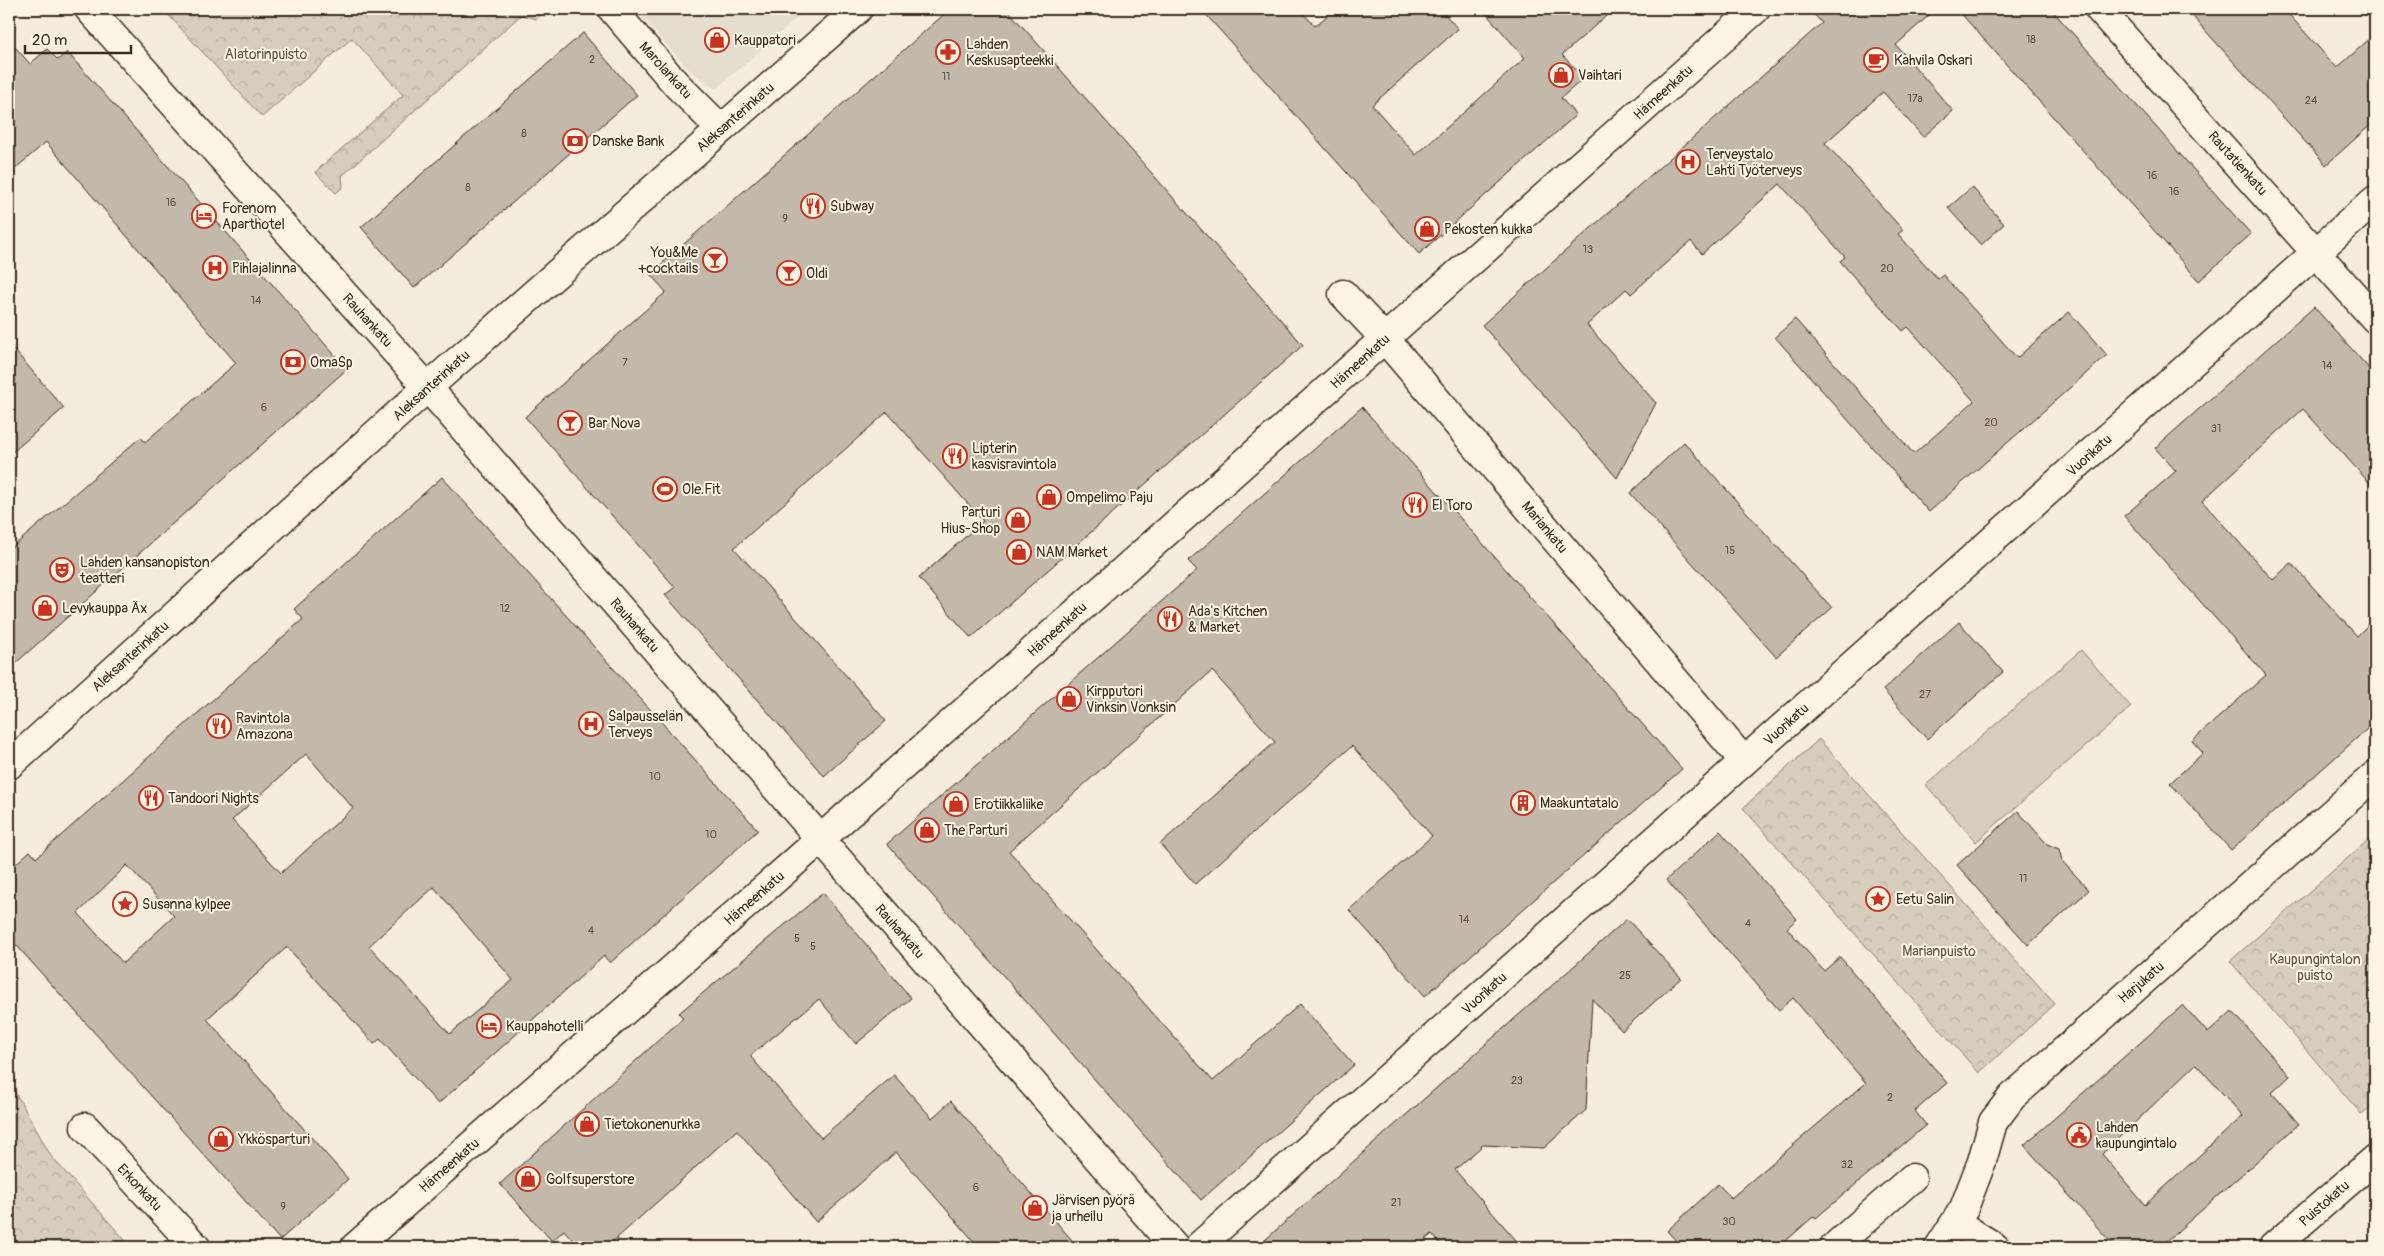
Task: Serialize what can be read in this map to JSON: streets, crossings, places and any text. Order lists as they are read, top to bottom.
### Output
{
  "streets": {
    "street": [
      "Marolankatu",
      "Hämeenkatu",
      "Aleksanterinkatu",
      "Rautatienkatu",
      "Rauhankatu",
      "Vuorikatu",
      "Mariankatu",
      "Harjukatu",
      "Erkonkatu",
      "Puistokatu"
    ]
  },
  "crossings": [
    ["Marolankatu", "Aleksanterinkatu"],
    ["Hämeenkatu", "Rauhankatu"],
    ["Hämeenkatu", "Mariankatu"],
    ["Aleksanterinkatu", "Rauhankatu"],
    ["Rautatienkatu", "Vuorikatu"],
    ["Vuorikatu", "Mariankatu"]
  ],
  "parks": ["Alatorinpuisto", "Marianpuisto", "Kaupungintalon puisto"],
  "places": {
    "shop": [
      "Kauppatori",
      "Vaihtari",
      "Pekosten kukka",
      "Ompelimo Paju",
      "Parturi Hius-Shop",
      "NAM Market",
      "Levykauppa Äx",
      "Kirpputori Vinksin Vonksin",
      "Erotiikkaliike",
      "The Parturi",
      "Tietokonenurkka",
      "Ykkösparturi",
      "Golfsuperstore",
      "Järvisen pyörä ja urheilu"
    ],
    "pharmacy": ["Lahden Keskusapteekki"],
    "cafe": ["Kahvila Oskari"],
    "bank": ["Danske Bank", "OmaSp"],
    "hospital": ["Terveystalo Lahti Työterveys", "Pihlajalinna", "Salpausselän Terveys"],
    "restaurant": [
      "Subway",
      "Lipterin kasvisravintola",
      "El Toro",
      "Ada's Kitchen & Market",
      "Ravintola Amazona",
      "Tandoori Nights"
    ],
    "hotel": ["Forenom Aparthotel", "Kauppahotelli"],
    "bar": ["You&Me +cocktails", "Oldi", "Bar Nova"],
    "sports": ["Ole.Fit"],
    "theatre": ["Lahden kansanopiston teatteri"],
    "building": ["Maakuntatalo"],
    "place": ["Eetu Salin", "Susanna kylpee"],
    "public building": ["Lahden kaupungintalo"]
  },
  "house_numbers": [
    "18",
    "2",
    "11",
    "17a",
    "24",
    "8",
    "16",
    "8",
    "16",
    "16",
    "9",
    "13",
    "20",
    "14",
    "7",
    "14",
    "6",
    "20",
    "31",
    "15",
    "12",
    "27",
    "10",
    "10",
    "11",
    "14",
    "4",
    "4",
    "5",
    "5",
    "25",
    "23",
    "2",
    "32",
    "6",
    "21",
    "9",
    "30"
  ],
  "scale_bar": "20 m"
}
